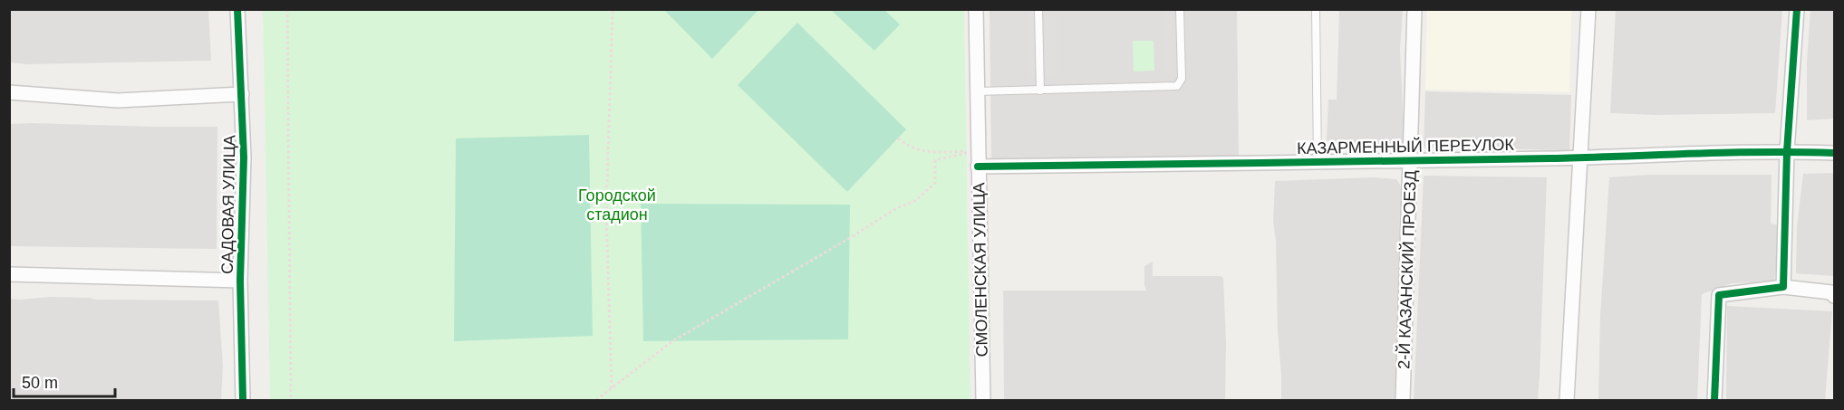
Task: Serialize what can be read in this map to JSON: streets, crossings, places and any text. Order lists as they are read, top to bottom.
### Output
{
  "streets": {
    "street": [
      "КАЗАРМЕННЫЙ ПЕРЕУЛОК",
      "САДОВАЯ УЛИЦА",
      "СМОЛЕНСКАЯ УЛИЦА",
      "2-Й КАЗАНСКИЙ ПРОЕЗД"
    ]
  },
  "crossings": [
    ["КАЗАРМЕННЫЙ ПЕРЕУЛОК", "СМОЛЕНСКАЯ УЛИЦА"],
    ["КАЗАРМЕННЫЙ ПЕРЕУЛОК", "2-Й КАЗАНСКИЙ ПРОЕЗД"]
  ],
  "parks": ["Городской стадион"],
  "scale_bar": "50 m"
}
